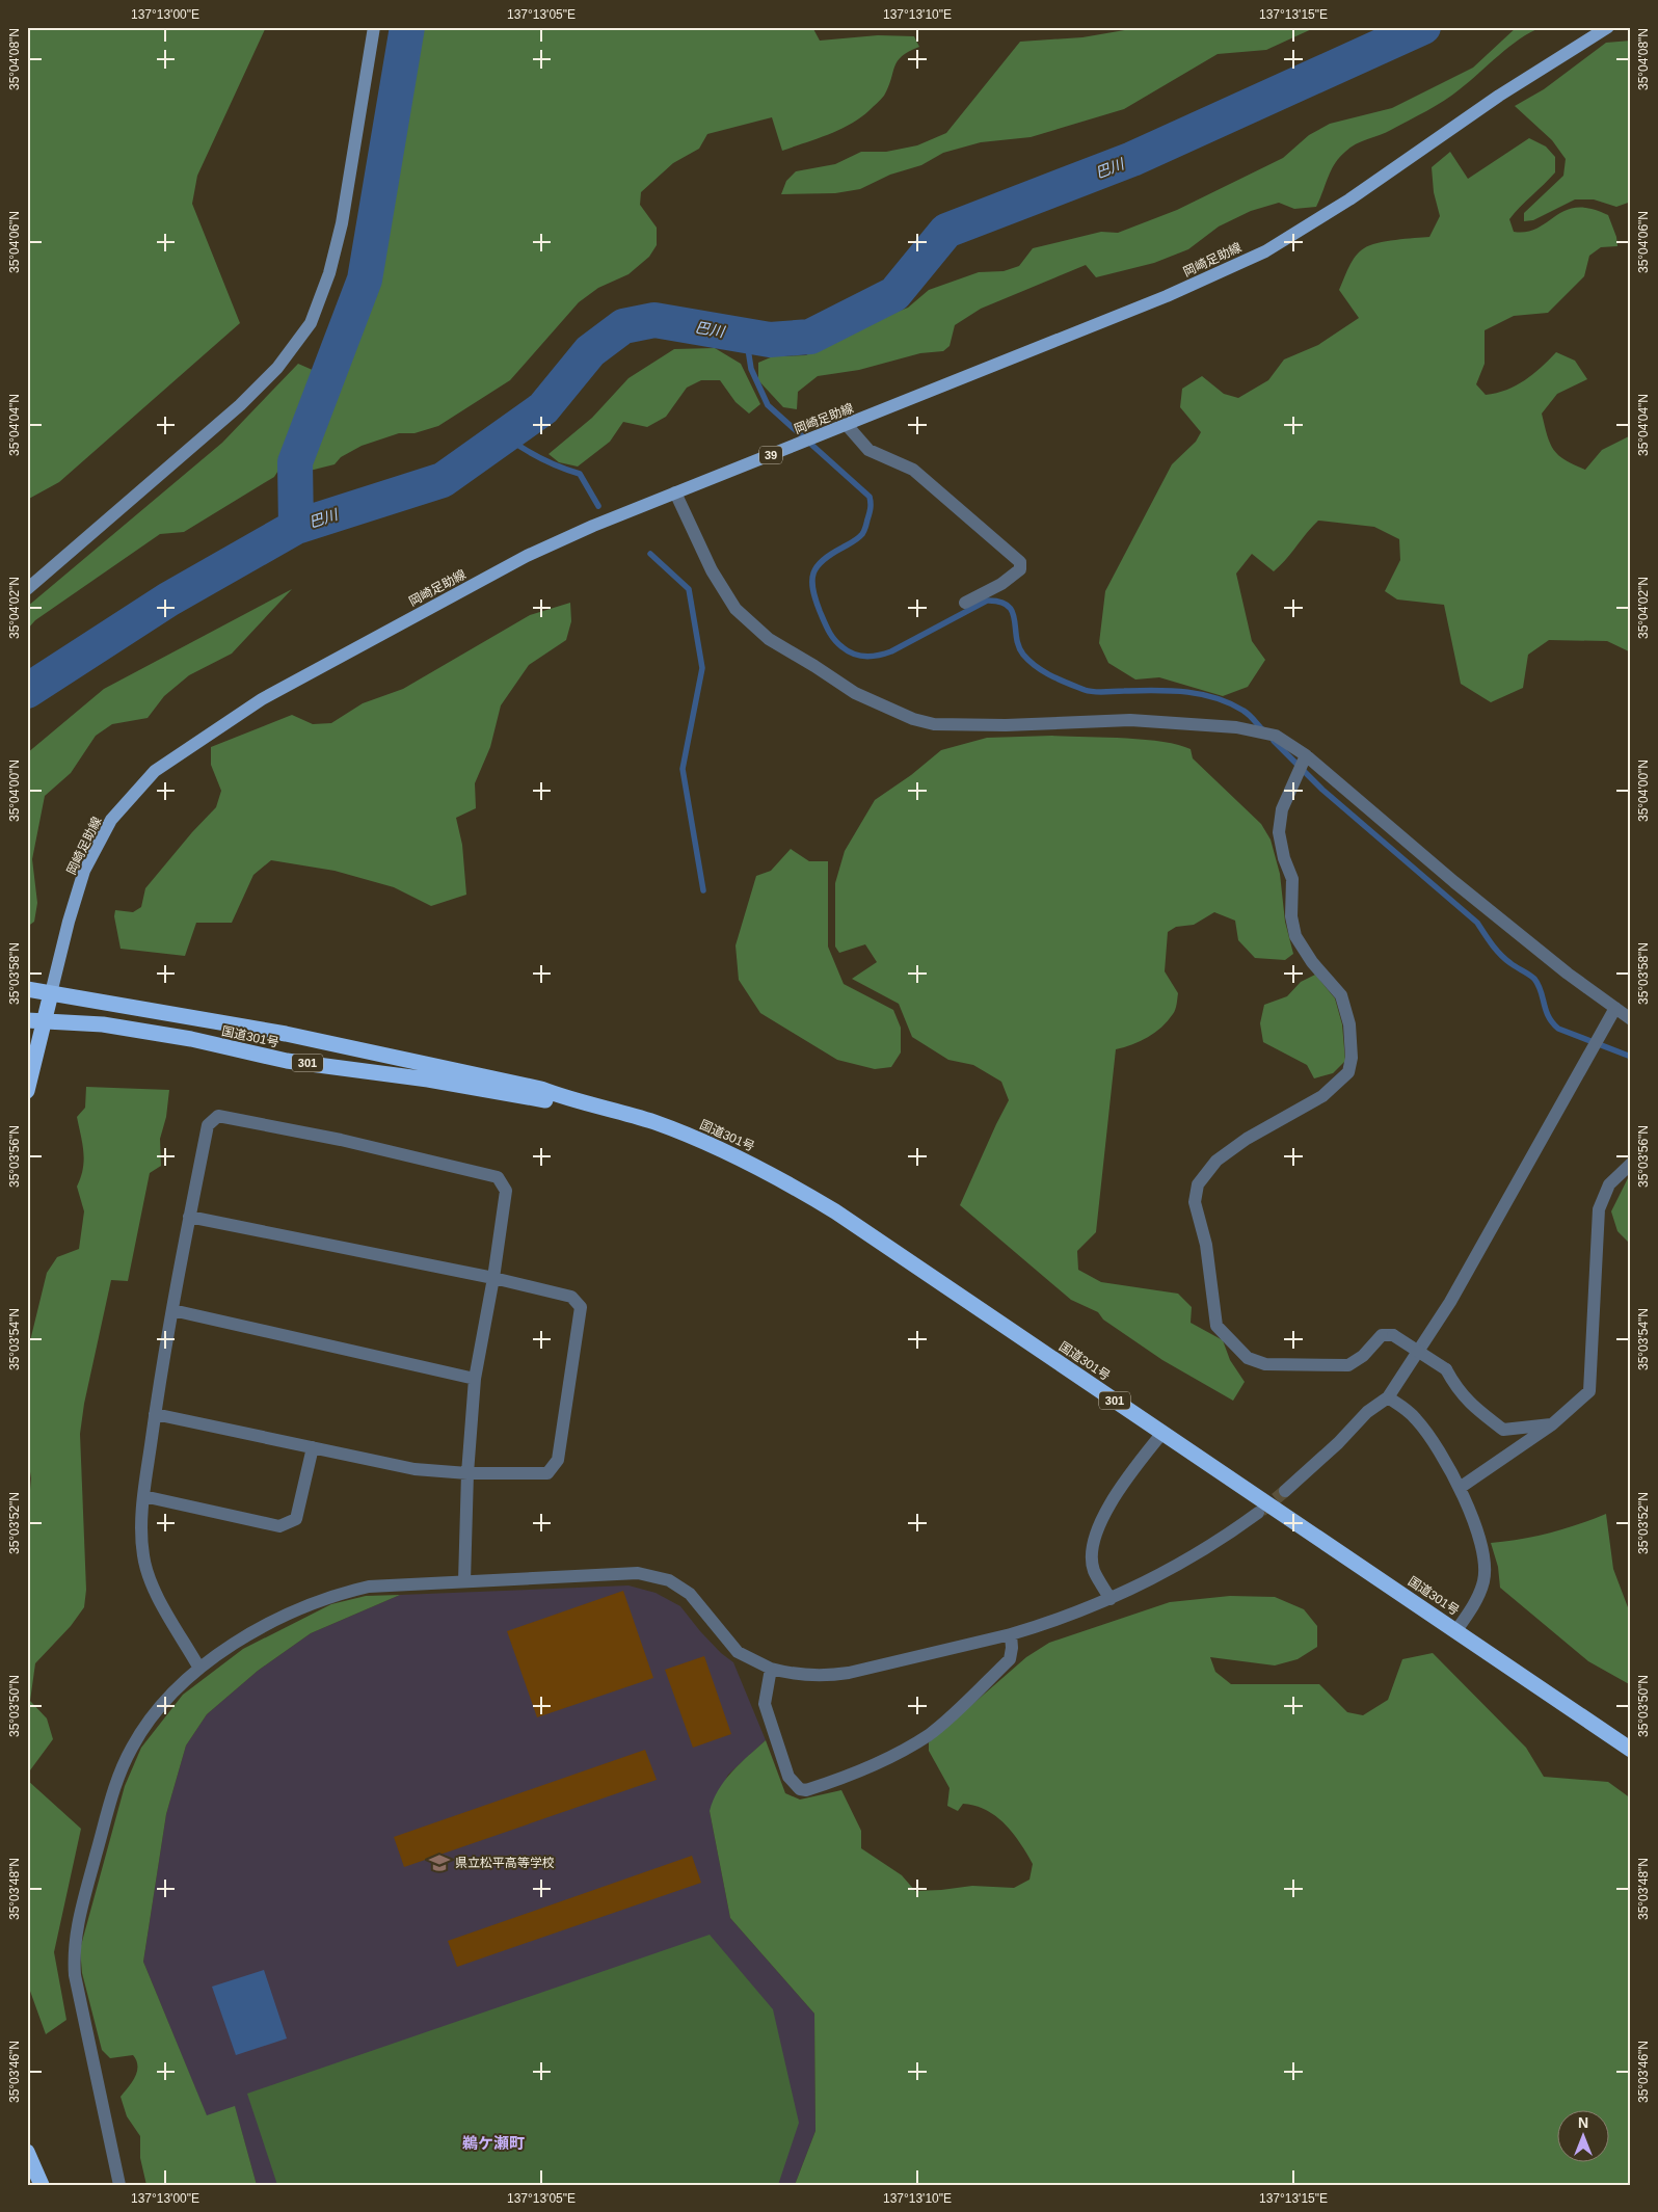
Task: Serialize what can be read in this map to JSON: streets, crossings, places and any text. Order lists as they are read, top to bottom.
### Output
{
  "streets": {
    "highway": ["国道301号", "301"],
    "main road": ["岡崎足助線", "39"]
  },
  "crossings": [
    ["岡崎足助線", "国道301号"]
  ],
  "districts": ["鵜ケ瀬町"],
  "water": ["巴川"],
  "places": {
    "school or university": ["県立松平高等学校"]
  },
  "north": "top",
  "coordinates": [
    "137°13'00\"E",
    "137°13'05\"E",
    "137°13'10\"E",
    "137°13'15\"E",
    "35°04'08\"N",
    "35°04'06\"N",
    "35°04'04\"N",
    "35°04'02\"N",
    "35°04'00\"N",
    "35°03'58\"N",
    "35°03'56\"N",
    "35°03'54\"N",
    "35°03'52\"N",
    "35°03'50\"N",
    "35°03'48\"N",
    "35°03'46\"N"
  ]
}
